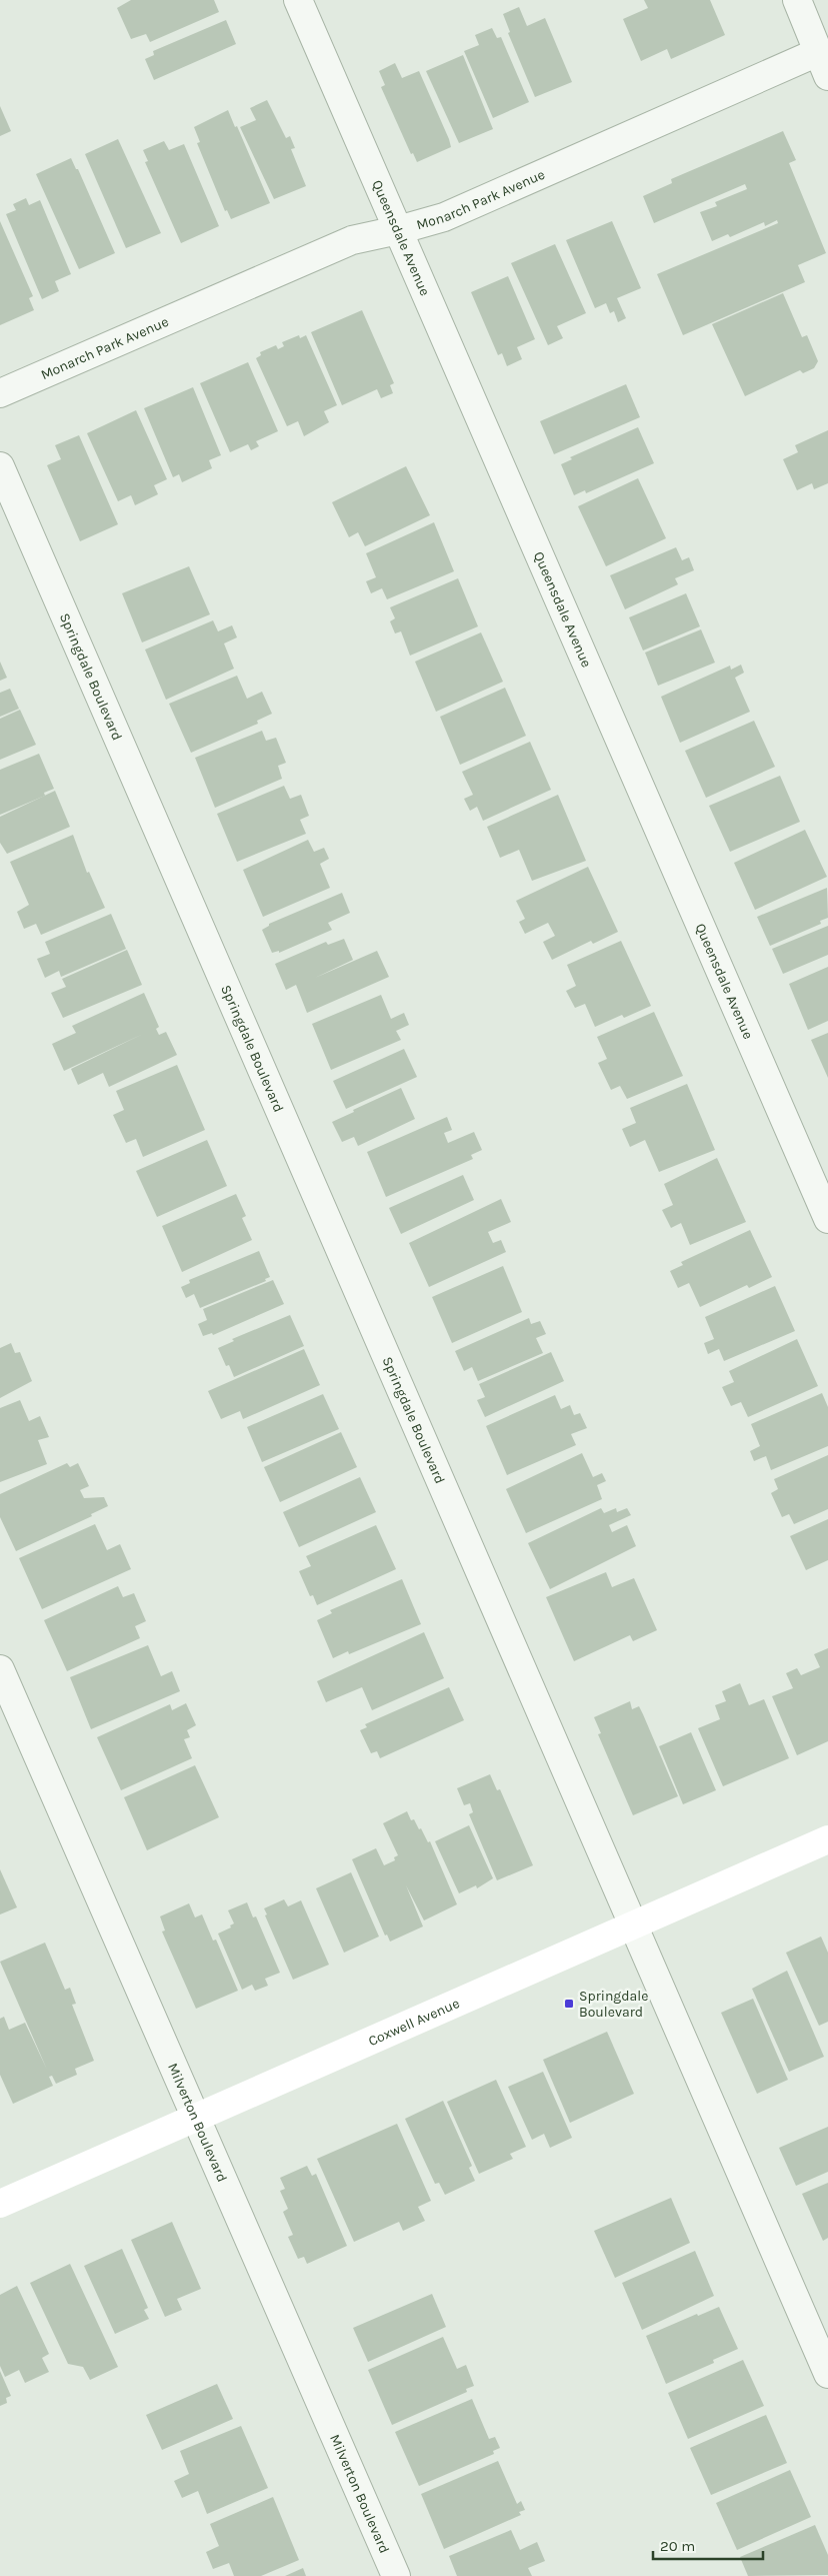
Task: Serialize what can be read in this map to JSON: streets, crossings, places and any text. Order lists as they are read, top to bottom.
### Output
{
  "streets": {
    "main road": ["Coxwell Avenue"],
    "street": [
      "Monarch Park Avenue",
      "Queensdale Avenue",
      "Springdale Boulevard",
      "Milverton Boulevard"
    ]
  },
  "crossings": [
    ["Monarch Park Avenue", "Queensdale Avenue"],
    ["Springdale Boulevard", "Coxwell Avenue"],
    ["Coxwell Avenue", "Milverton Boulevard"]
  ],
  "places": {
    "transit": ["Springdale Boulevard"]
  },
  "scale_bar": "20 m"
}
